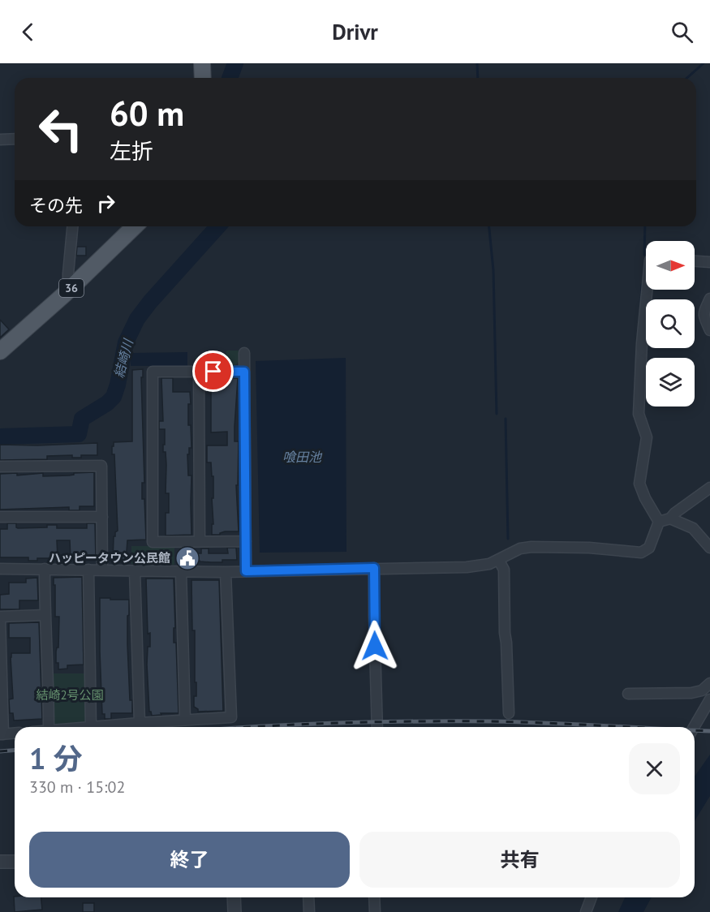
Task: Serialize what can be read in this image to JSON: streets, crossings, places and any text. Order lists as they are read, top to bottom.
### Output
{
  "streets": {
    "main road": ["36"]
  },
  "water": ["結崎川", "喰田池"],
  "parks": ["結崎2号公園"],
  "places": {
    "public building": ["ハッピータウン公民館"]
  },
  "north": "right",
  "page": {
    "header": "Drivr",
    "turn": ["60 m", "左折"],
    "then": "その先",
    "heading": ["1 分", "330 m · 15:02"],
    "buttons": ["終了", "共有"]
  }
}
